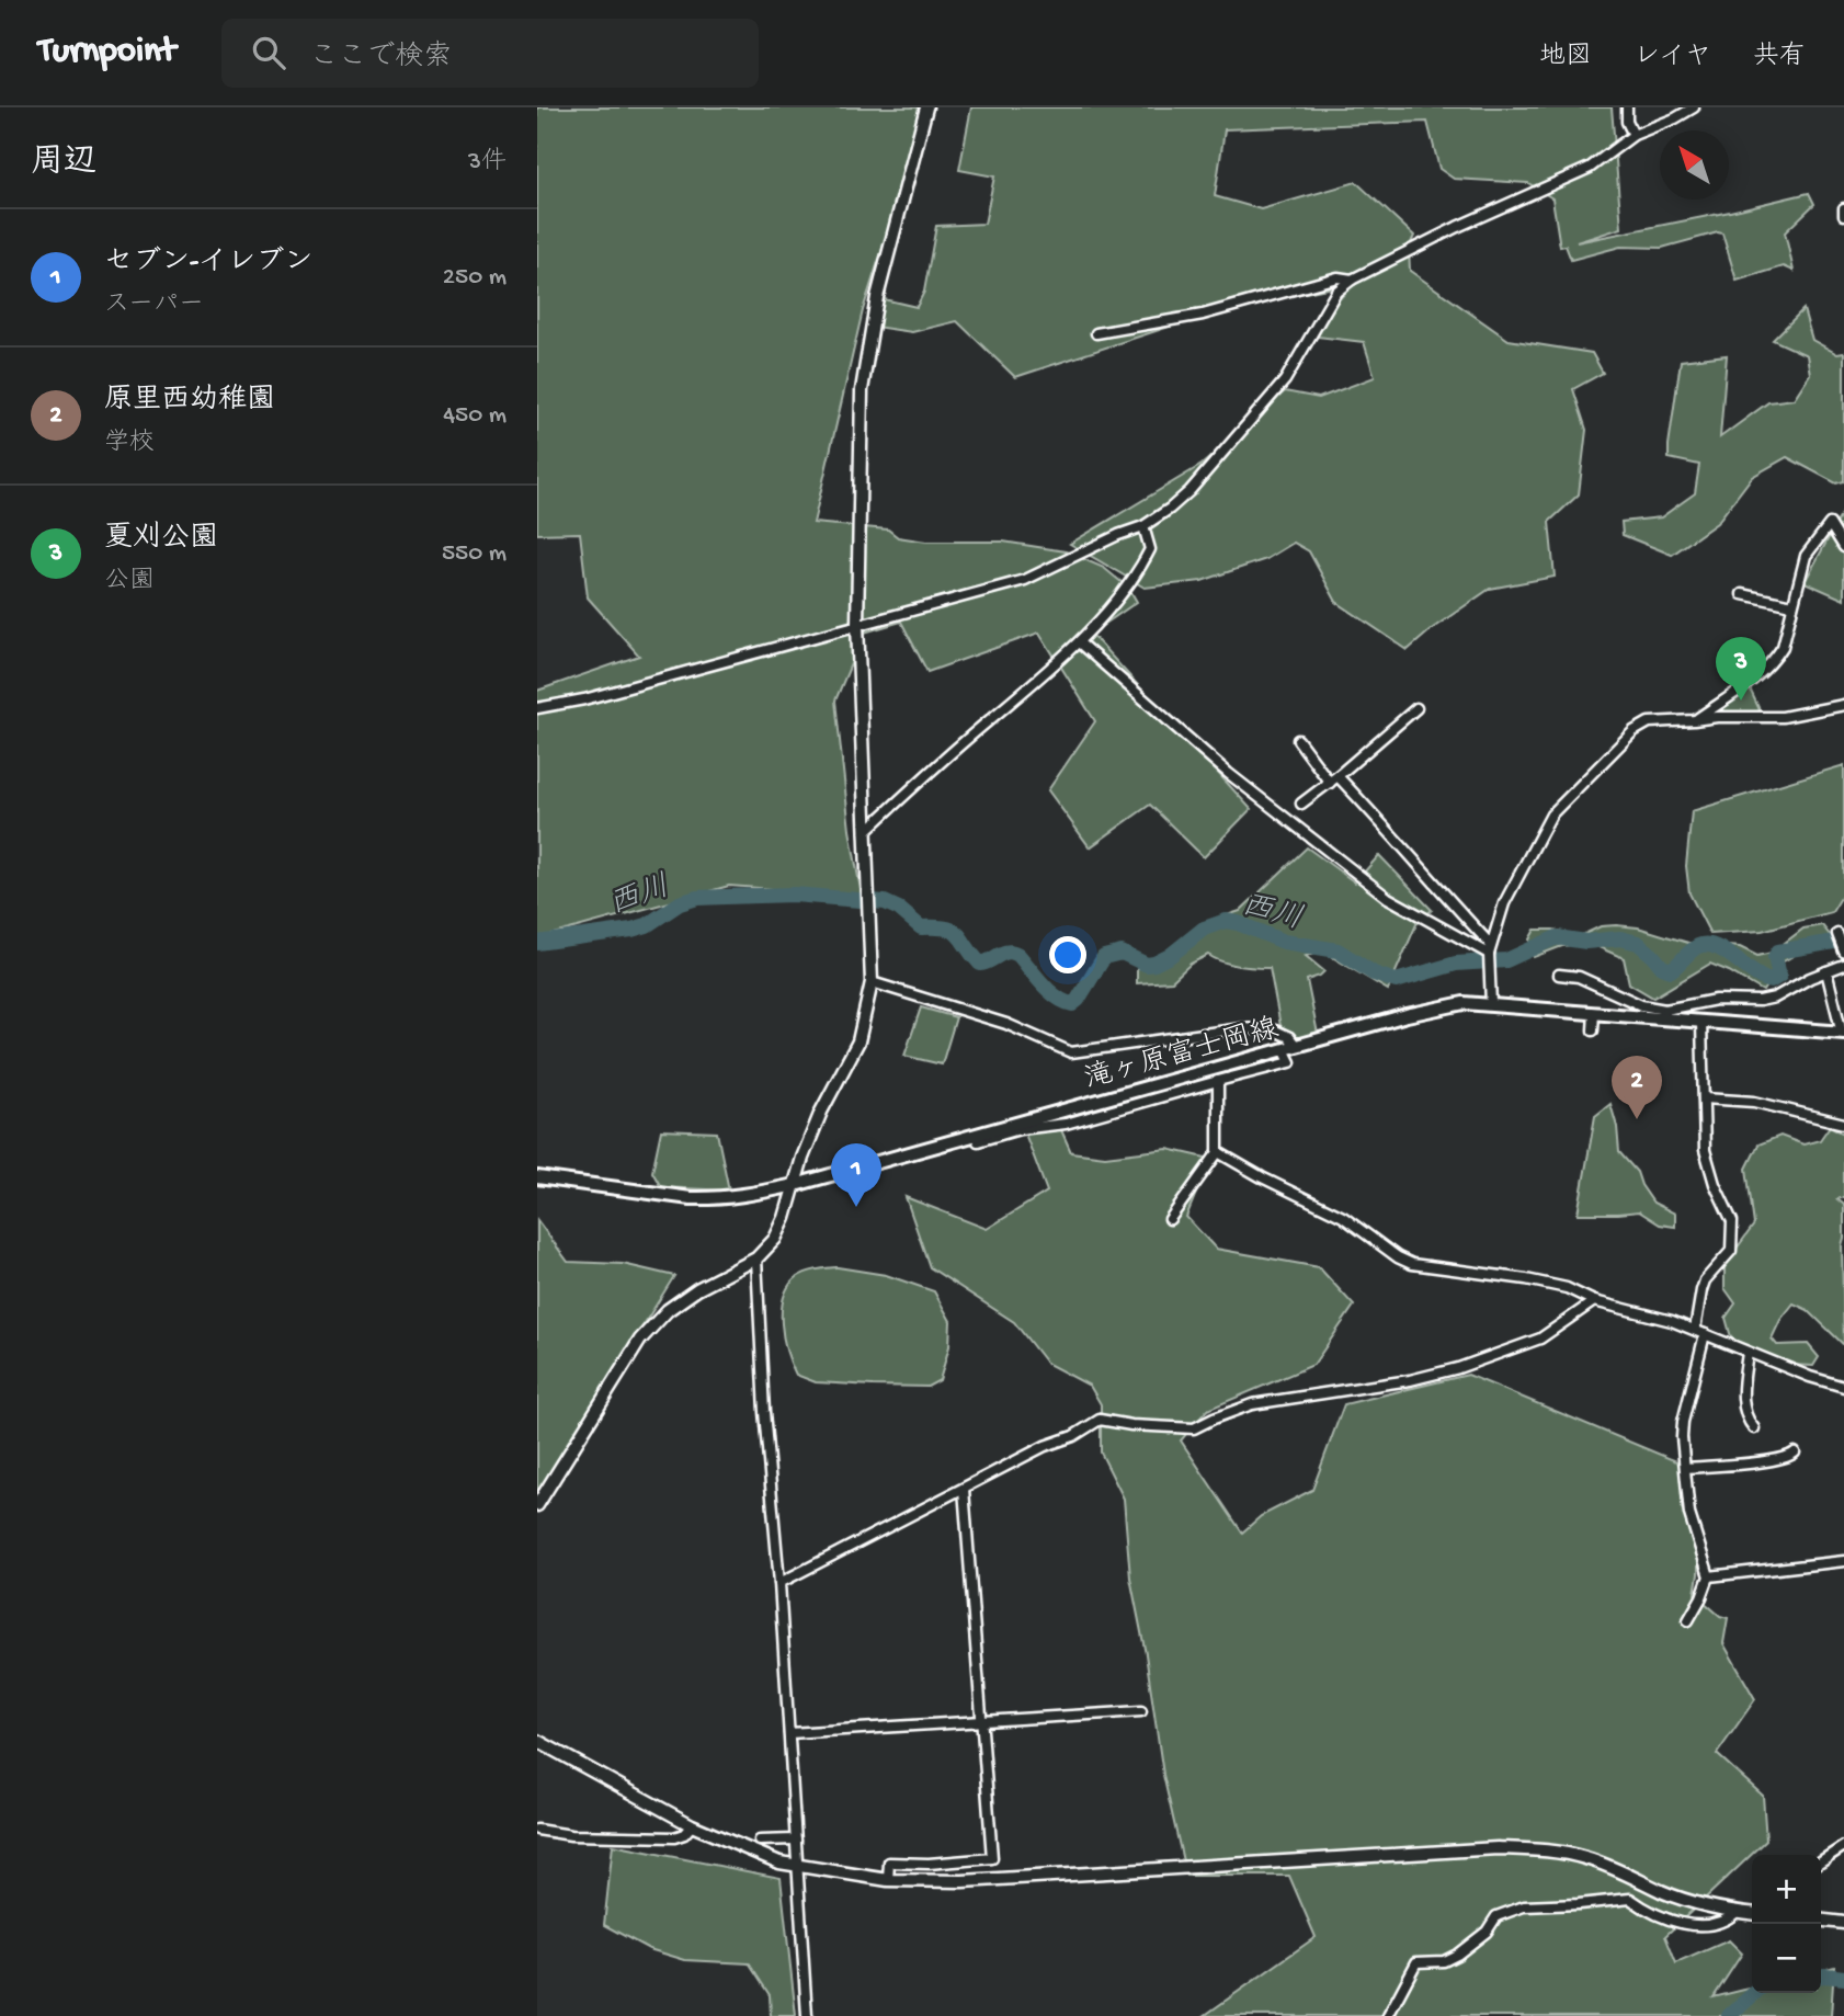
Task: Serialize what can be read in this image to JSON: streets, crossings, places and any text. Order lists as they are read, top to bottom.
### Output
{
  "streets": {
    "main road": ["滝ヶ原富士岡線"]
  },
  "water": ["西川"],
  "north": "top left",
  "page": {
    "header": "Turnpoint",
    "search": "ここで検索",
    "nav": ["地図", "レイヤ", "共有"],
    "heading": ["周辺", "3件"],
    "list": [
      {
        "mark": "1",
        "name": "セブン-イレブン",
        "note": "スーパー",
        "value": "250 m"
      },
      {
        "mark": "2",
        "name": "原里西幼稚園",
        "note": "学校",
        "value": "450 m"
      },
      {
        "mark": "3",
        "name": "夏刈公園",
        "note": "公園",
        "value": "550 m"
      }
    ],
    "pins": ["3", "2", "1"],
    "map_buttons": ["+", "−"]
  }
}
